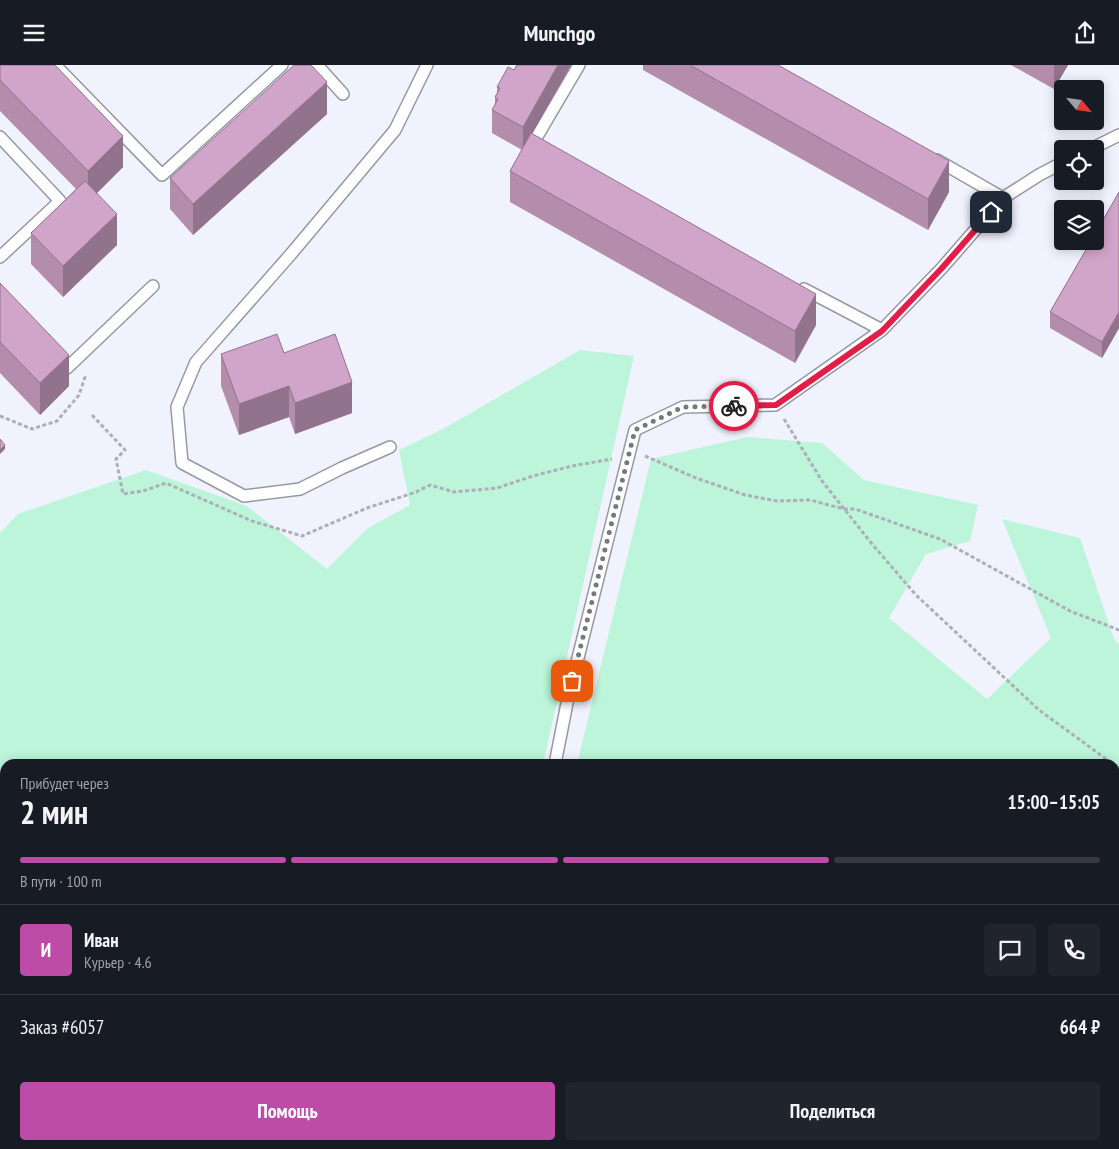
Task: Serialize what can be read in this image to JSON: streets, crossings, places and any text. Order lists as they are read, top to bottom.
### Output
{
  "north": "bottom right",
  "page": {
    "header": "Munchgo",
    "heading": ["2 мин", "Прибудет через", "15:00–15:05"],
    "panel": [
      "Иван",
      "Курьер · 4.6",
      "Заказ #6057",
      "664 ₽"
    ],
    "bar": "В пути · 100 m",
    "round": "И",
    "buttons": ["Помощь", "Поделиться"]
  }
}
